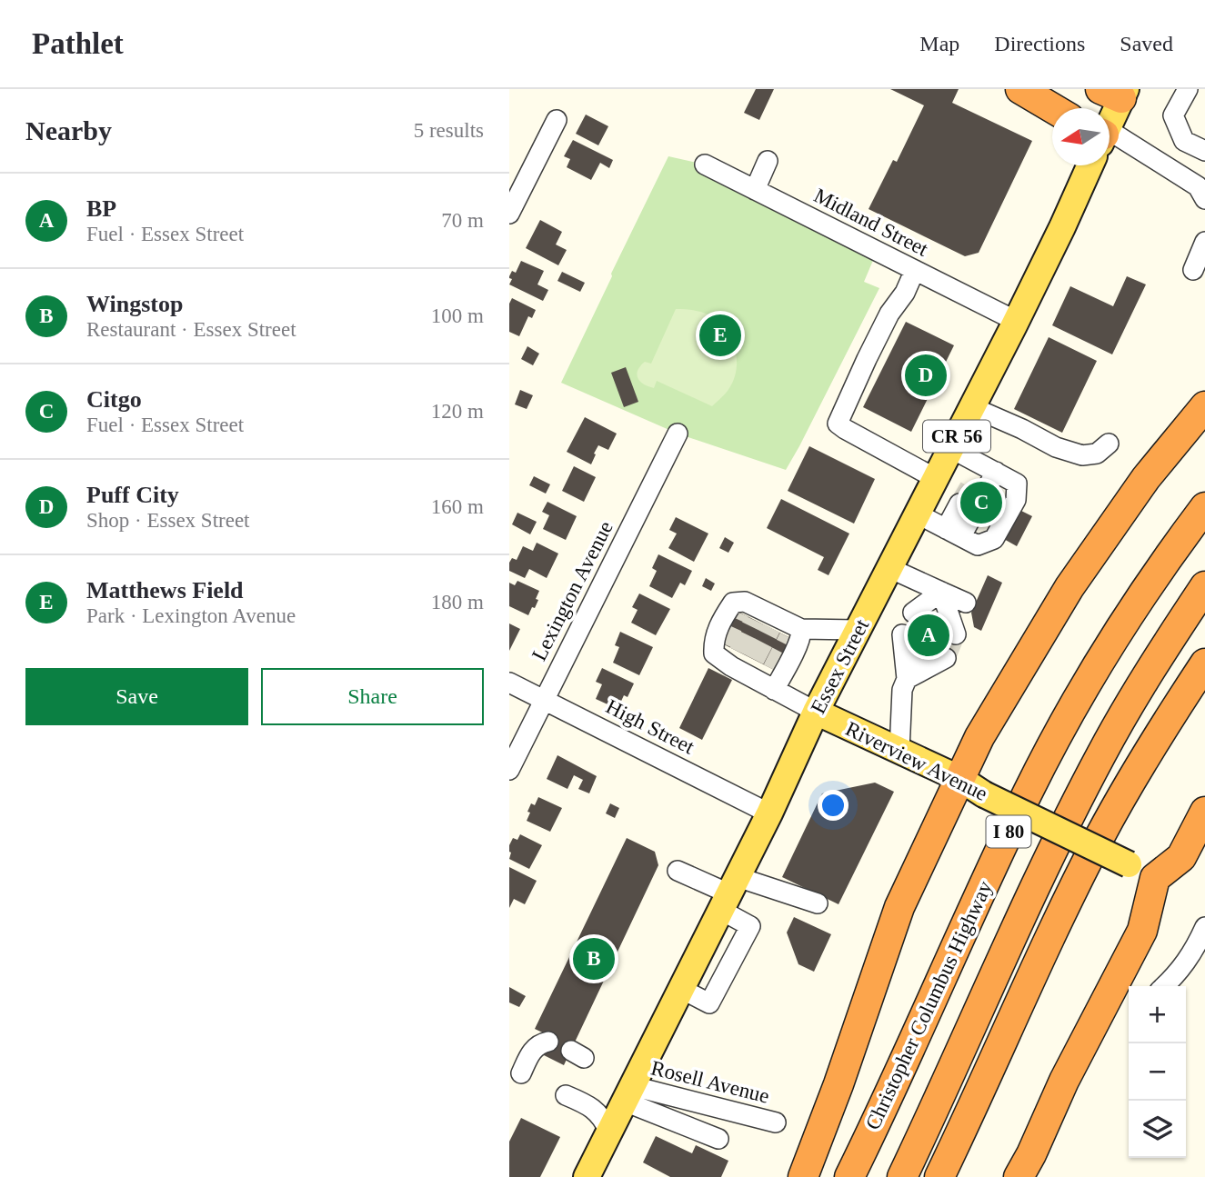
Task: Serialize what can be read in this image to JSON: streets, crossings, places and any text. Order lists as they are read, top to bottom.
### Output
{
  "streets": {
    "highway": ["I 80", "Christopher Columbus Highway"],
    "main road": ["CR 56", "Essex Street", "Riverview Avenue"],
    "street": [
      "Midland Street",
      "Lexington Avenue",
      "High Street",
      "Rosell Avenue"
    ]
  },
  "crossings": [
    ["Midland Street", "Essex Street"],
    ["Lexington Avenue", "High Street"],
    ["Essex Street", "High Street"],
    ["Essex Street", "Riverview Avenue"],
    ["Essex Street", "Rosell Avenue"]
  ],
  "north": "left",
  "page": {
    "header": "Pathlet",
    "nav": ["Map", "Directions", "Saved"],
    "heading": ["Nearby", "5 results"],
    "list": [
      {
        "mark": "A",
        "name": "BP",
        "note": "Fuel · Essex Street",
        "value": "70 m"
      },
      {
        "mark": "B",
        "name": "Wingstop",
        "note": "Restaurant · Essex Street",
        "value": "100 m"
      },
      {
        "mark": "C",
        "name": "Citgo",
        "note": "Fuel · Essex Street",
        "value": "120 m"
      },
      {
        "mark": "D",
        "name": "Puff City",
        "note": "Shop · Essex Street",
        "value": "160 m"
      },
      {
        "mark": "E",
        "name": "Matthews Field",
        "note": "Park · Lexington Avenue",
        "value": "180 m"
      }
    ],
    "pins": [
      "E",
      "D",
      "C",
      "A",
      "B"
    ],
    "buttons": ["Save", "Share"],
    "map_buttons": ["+", "−"]
  }
}
